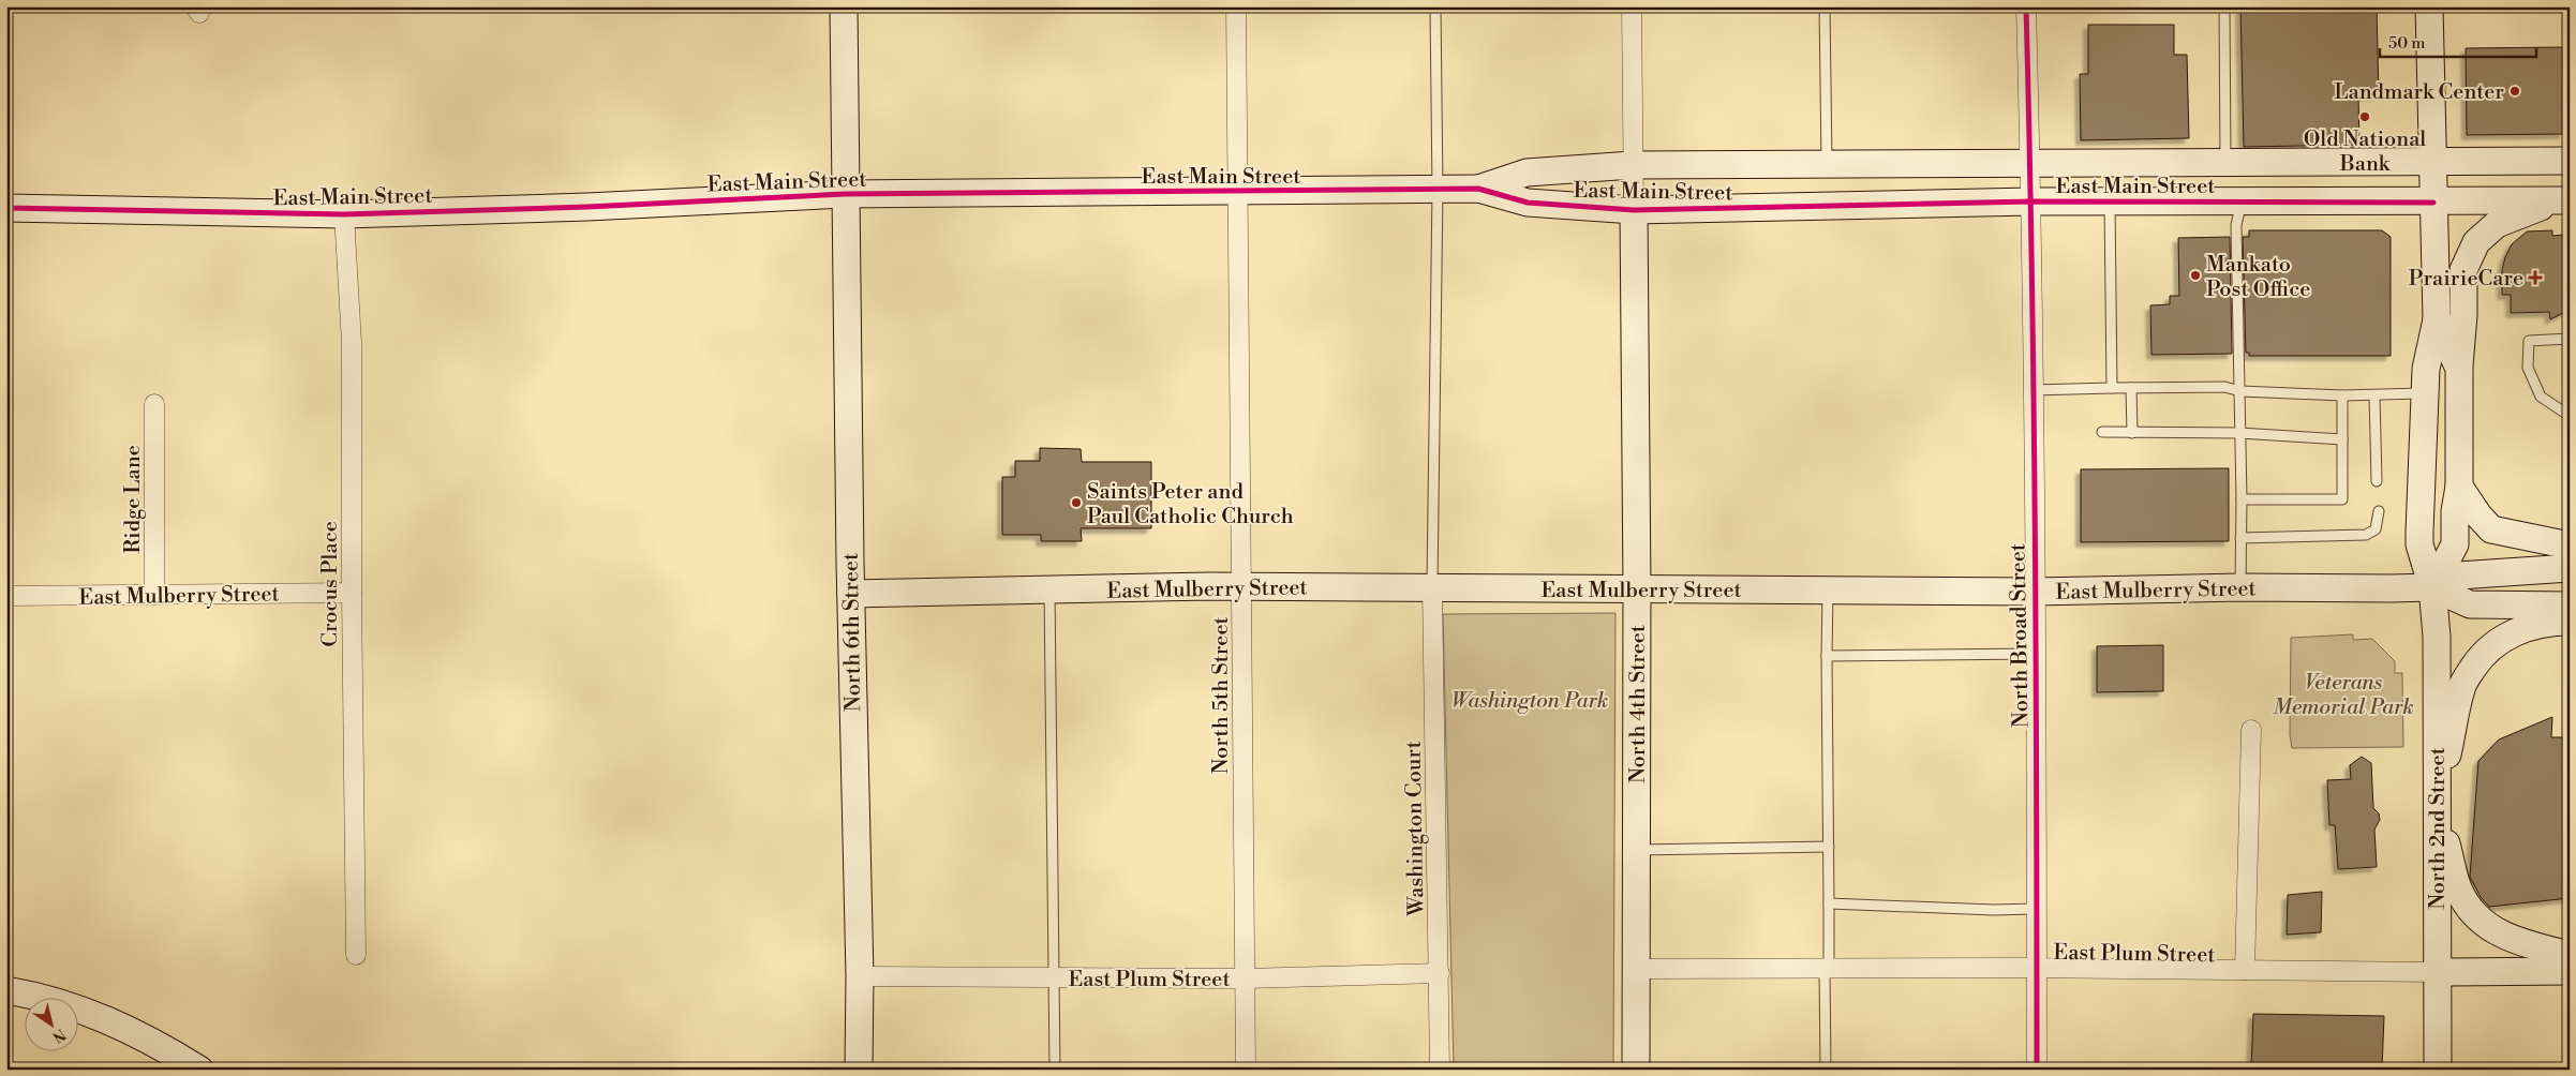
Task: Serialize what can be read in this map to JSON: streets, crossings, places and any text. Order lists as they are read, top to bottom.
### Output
{
  "streets": {
    "street": [
      "East Main Street",
      "Ridge Lane",
      "Crocus Place",
      "East Mulberry Street",
      "North 6th Street",
      "North Broad Street",
      "North 5th Street",
      "North 4th Street",
      "Washington Court",
      "North 2nd Street",
      "East Plum Street"
    ]
  },
  "crossings": [
    ["East Main Street", "Crocus Place"],
    ["East Main Street", "North 6th Street"],
    ["East Main Street", "North Broad Street"],
    ["East Main Street", "North 5th Street"],
    ["East Main Street", "North 4th Street"],
    ["East Main Street", "North 2nd Street"],
    ["Ridge Lane", "East Mulberry Street"],
    ["Crocus Place", "East Mulberry Street"],
    ["East Mulberry Street", "North 6th Street"],
    ["East Mulberry Street", "North Broad Street"],
    ["East Mulberry Street", "North 5th Street"],
    ["East Mulberry Street", "North 4th Street"],
    ["East Mulberry Street", "Washington Court"],
    ["East Mulberry Street", "North 2nd Street"],
    ["North 6th Street", "East Plum Street"],
    ["North Broad Street", "East Plum Street"],
    ["North 5th Street", "East Plum Street"],
    ["North 4th Street", "East Plum Street"],
    ["Washington Court", "East Plum Street"],
    ["North 2nd Street", "East Plum Street"]
  ],
  "parks": ["Veterans Memorial Park", "Washington Park"],
  "places": {
    "other": [
      "Landmark Center",
      "Old National Bank",
      "Mankato Post Office",
      "Saints Peter and Paul Catholic Church"
    ],
    "health": ["PrairieCare"]
  },
  "scale_bar": "50 m",
  "north": "bottom right"
}
